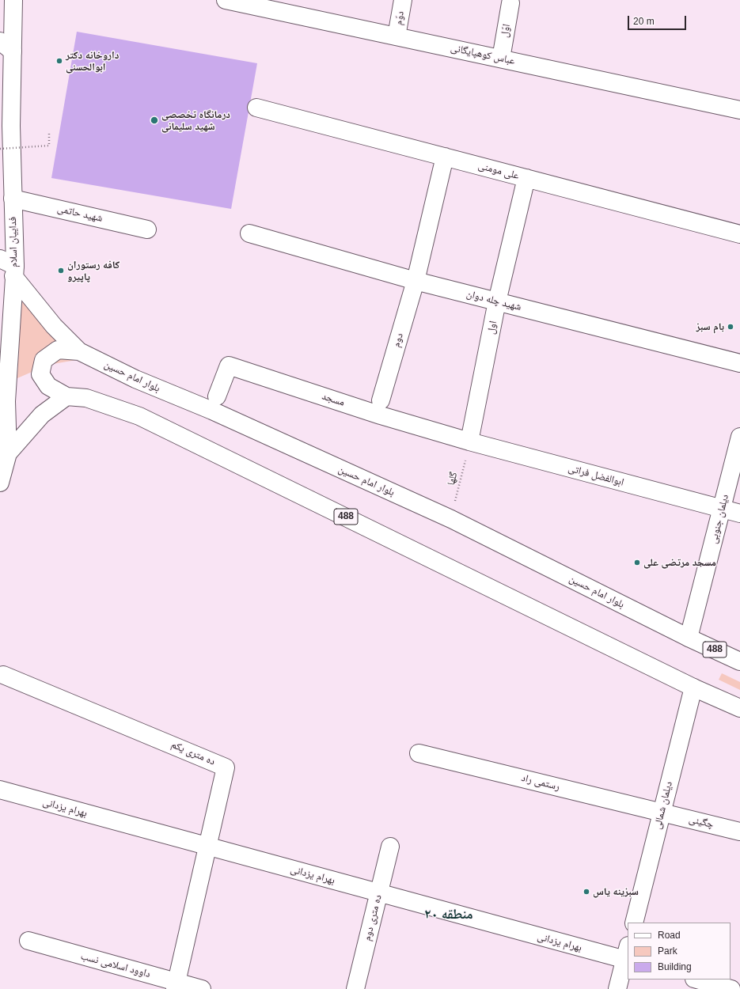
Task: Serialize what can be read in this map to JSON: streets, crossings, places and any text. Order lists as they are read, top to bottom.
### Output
{
  "streets": {
    "street": [
      "دوّم",
      "اوّل",
      "عباس کوهپایگانی",
      "علی مومنی",
      "شهید حاتمی",
      "فداییان اسلام",
      "شهید چله دوان",
      "اول",
      "دوم",
      "بلوار امام حسین",
      "مسجد",
      "ابوالفضل فراتی",
      "488",
      "دیلمان جنوبی",
      "ده متری یکم",
      "رستمی راد",
      "دیلمان شمالی",
      "بهرام یزدانی",
      "چگینی",
      "ده متری دوم",
      "داوود اسلامی نسب"
    ],
    "path": ["گلها"]
  },
  "crossings": [
    ["دوّم", "عباس کوهپایگانی"],
    ["اوّل", "عباس کوهپایگانی"],
    ["علی مومنی", "اول"],
    ["شهید حاتمی", "فداییان اسلام"],
    ["فداییان اسلام", "بلوار امام حسین"],
    ["شهید چله دوان", "اول"],
    ["شهید چله دوان", "دوم"],
    ["اول", "مسجد"],
    ["اول", "ابوالفضل فراتی"],
    ["اول", "گلها"],
    ["بلوار امام حسین", "گلها"],
    ["بلوار امام حسین", "دیلمان جنوبی"],
    ["مسجد", "ابوالفضل فراتی"],
    ["مسجد", "گلها"],
    ["ابوالفضل فراتی", "گلها"],
    ["ابوالفضل فراتی", "دیلمان جنوبی"],
    ["488", "دیلمان شمالی"],
    ["ده متری یکم", "بهرام یزدانی"],
    ["ده متری یکم", "داوود اسلامی نسب"],
    ["رستمی راد", "دیلمان شمالی"],
    ["رستمی راد", "چگینی"],
    ["دیلمان شمالی", "چگینی"],
    ["بهرام یزدانی", "ده متری دوم"]
  ],
  "districts": ["منطقه ۲۰"],
  "places": [
    "داروخانه دکتر ابوالحسنی",
    "درمانگاه تخصصی شهید سلیمانی",
    "کافه رستوران پاپیرو",
    "بام سبز",
    "مسجد مرتضی علی",
    "سبزینه یاس"
  ],
  "legend": ["Road", "Park", "Building"],
  "scale_bar": "20 m"
}
